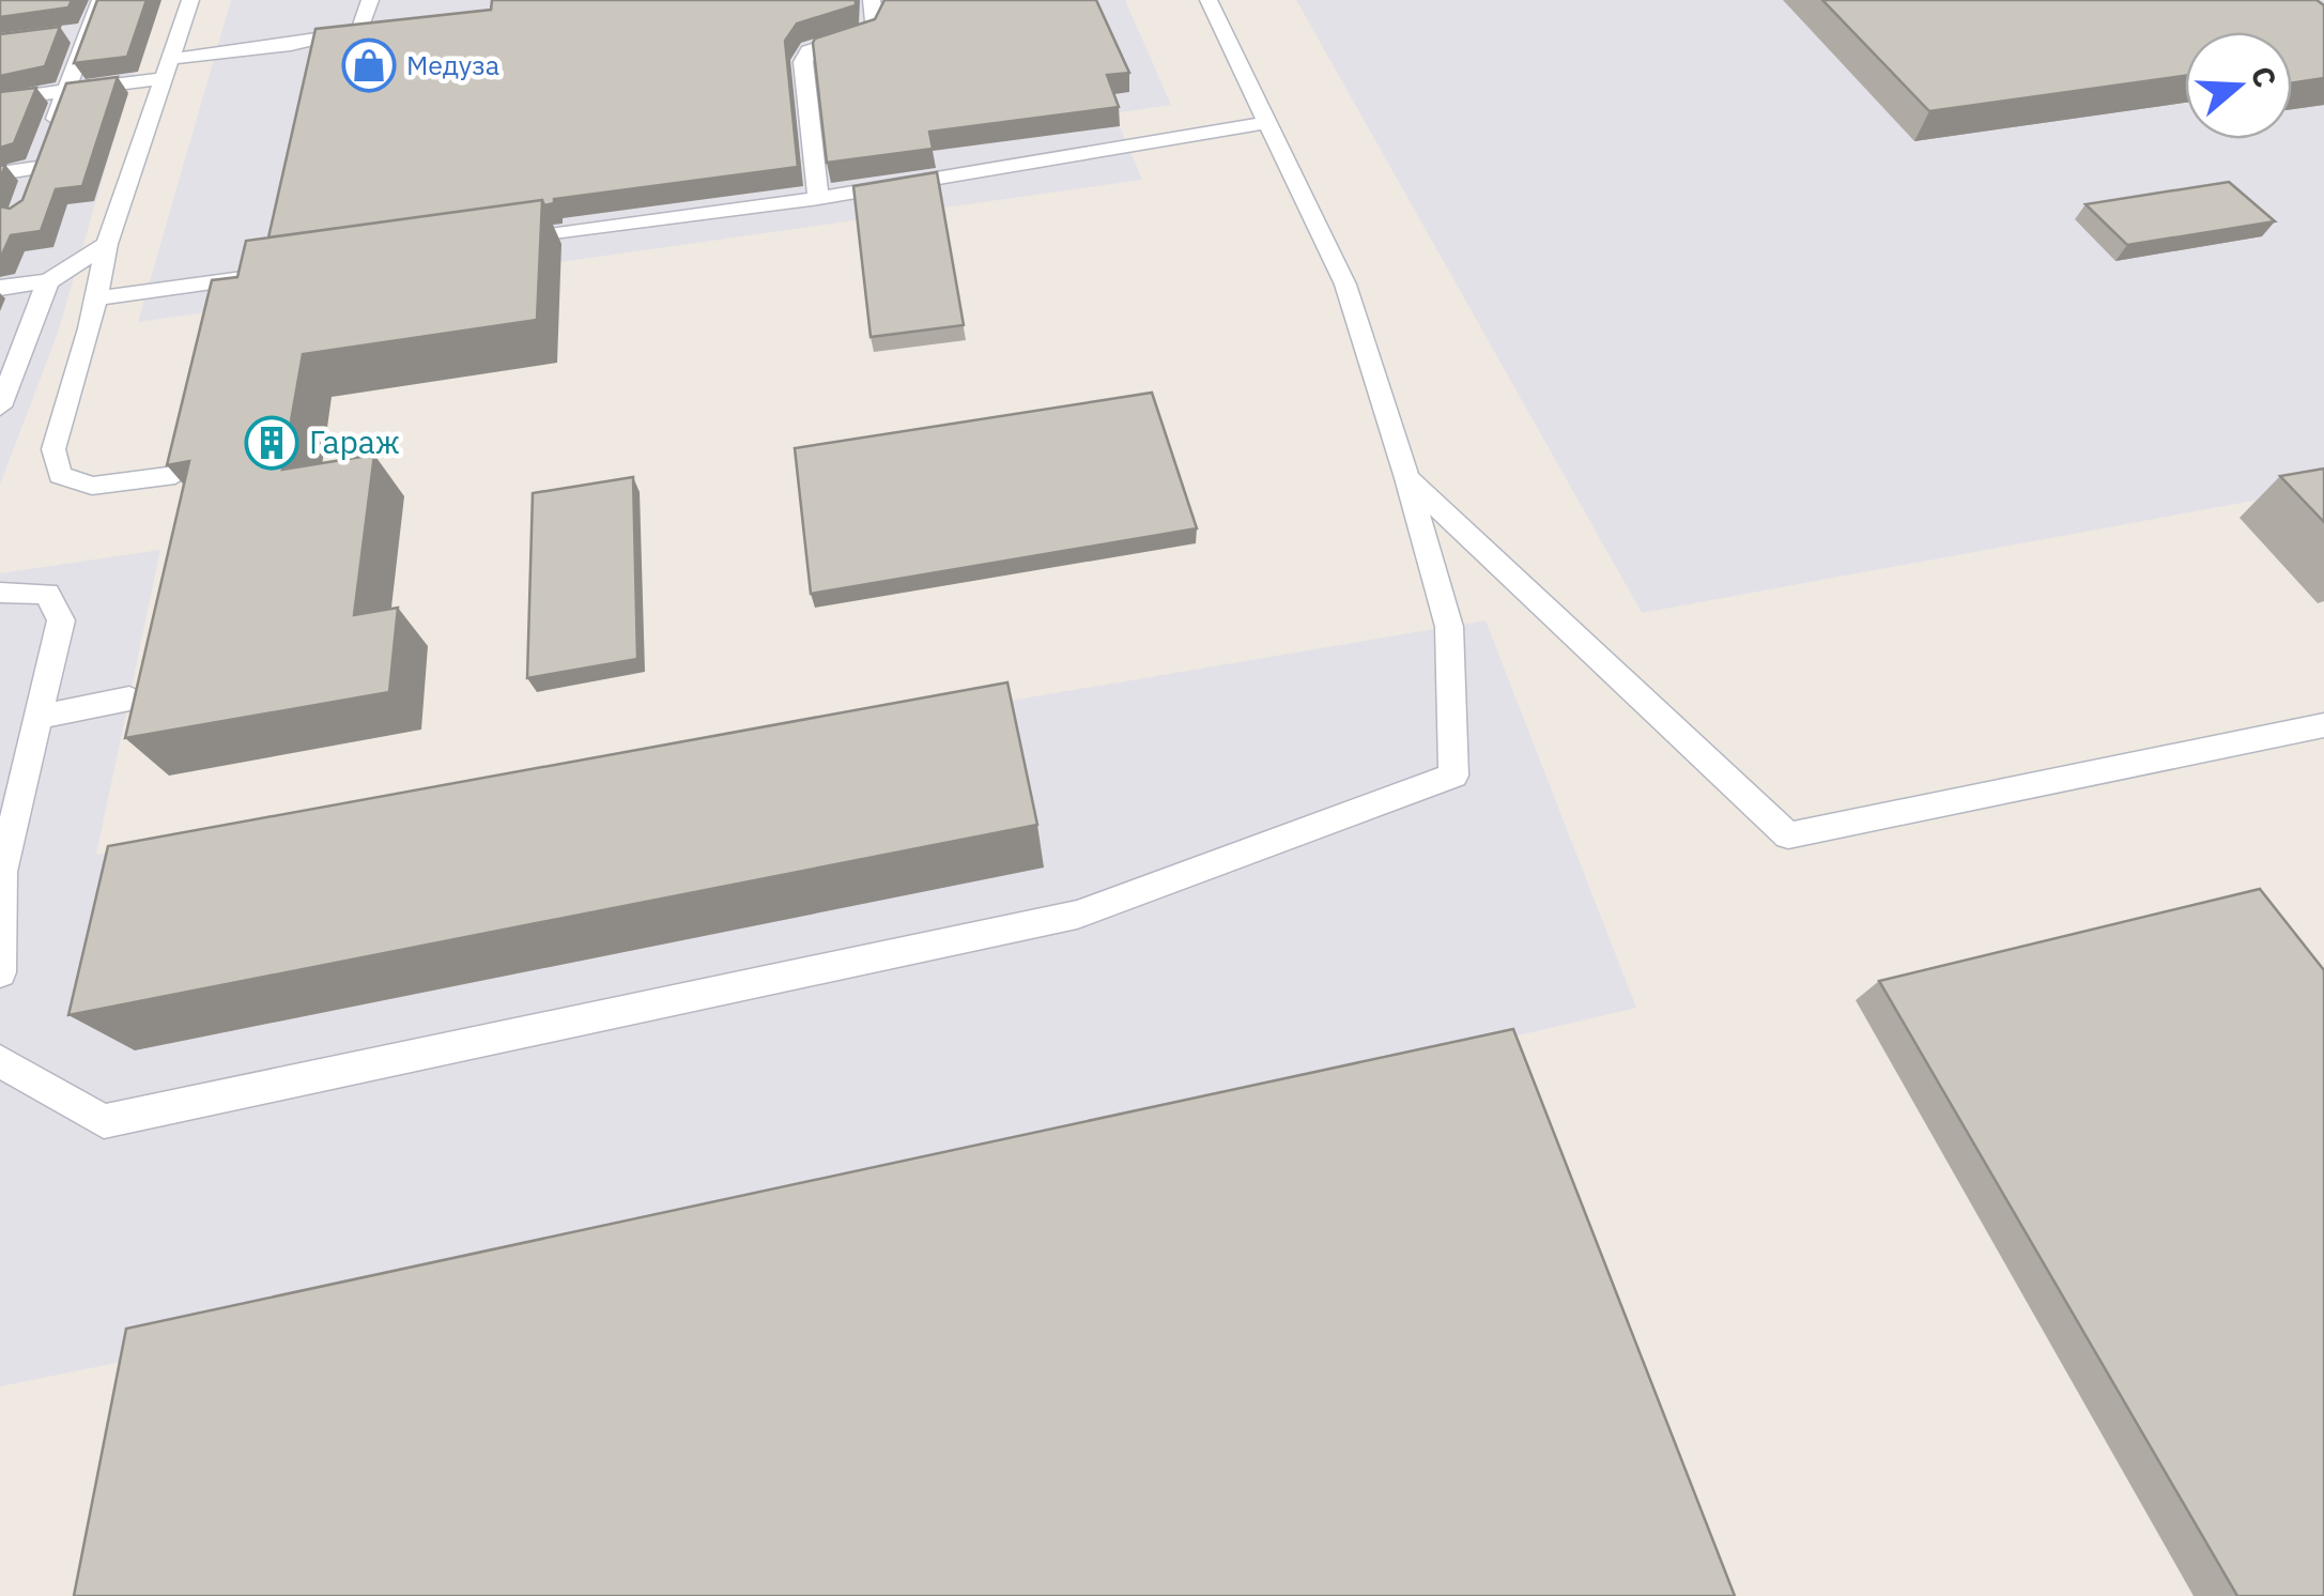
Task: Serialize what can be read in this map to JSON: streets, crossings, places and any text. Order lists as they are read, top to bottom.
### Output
{
  "places": {
    "shop": ["Медуза"],
    "building": ["Гараж"]
  },
  "north": "right"
}
